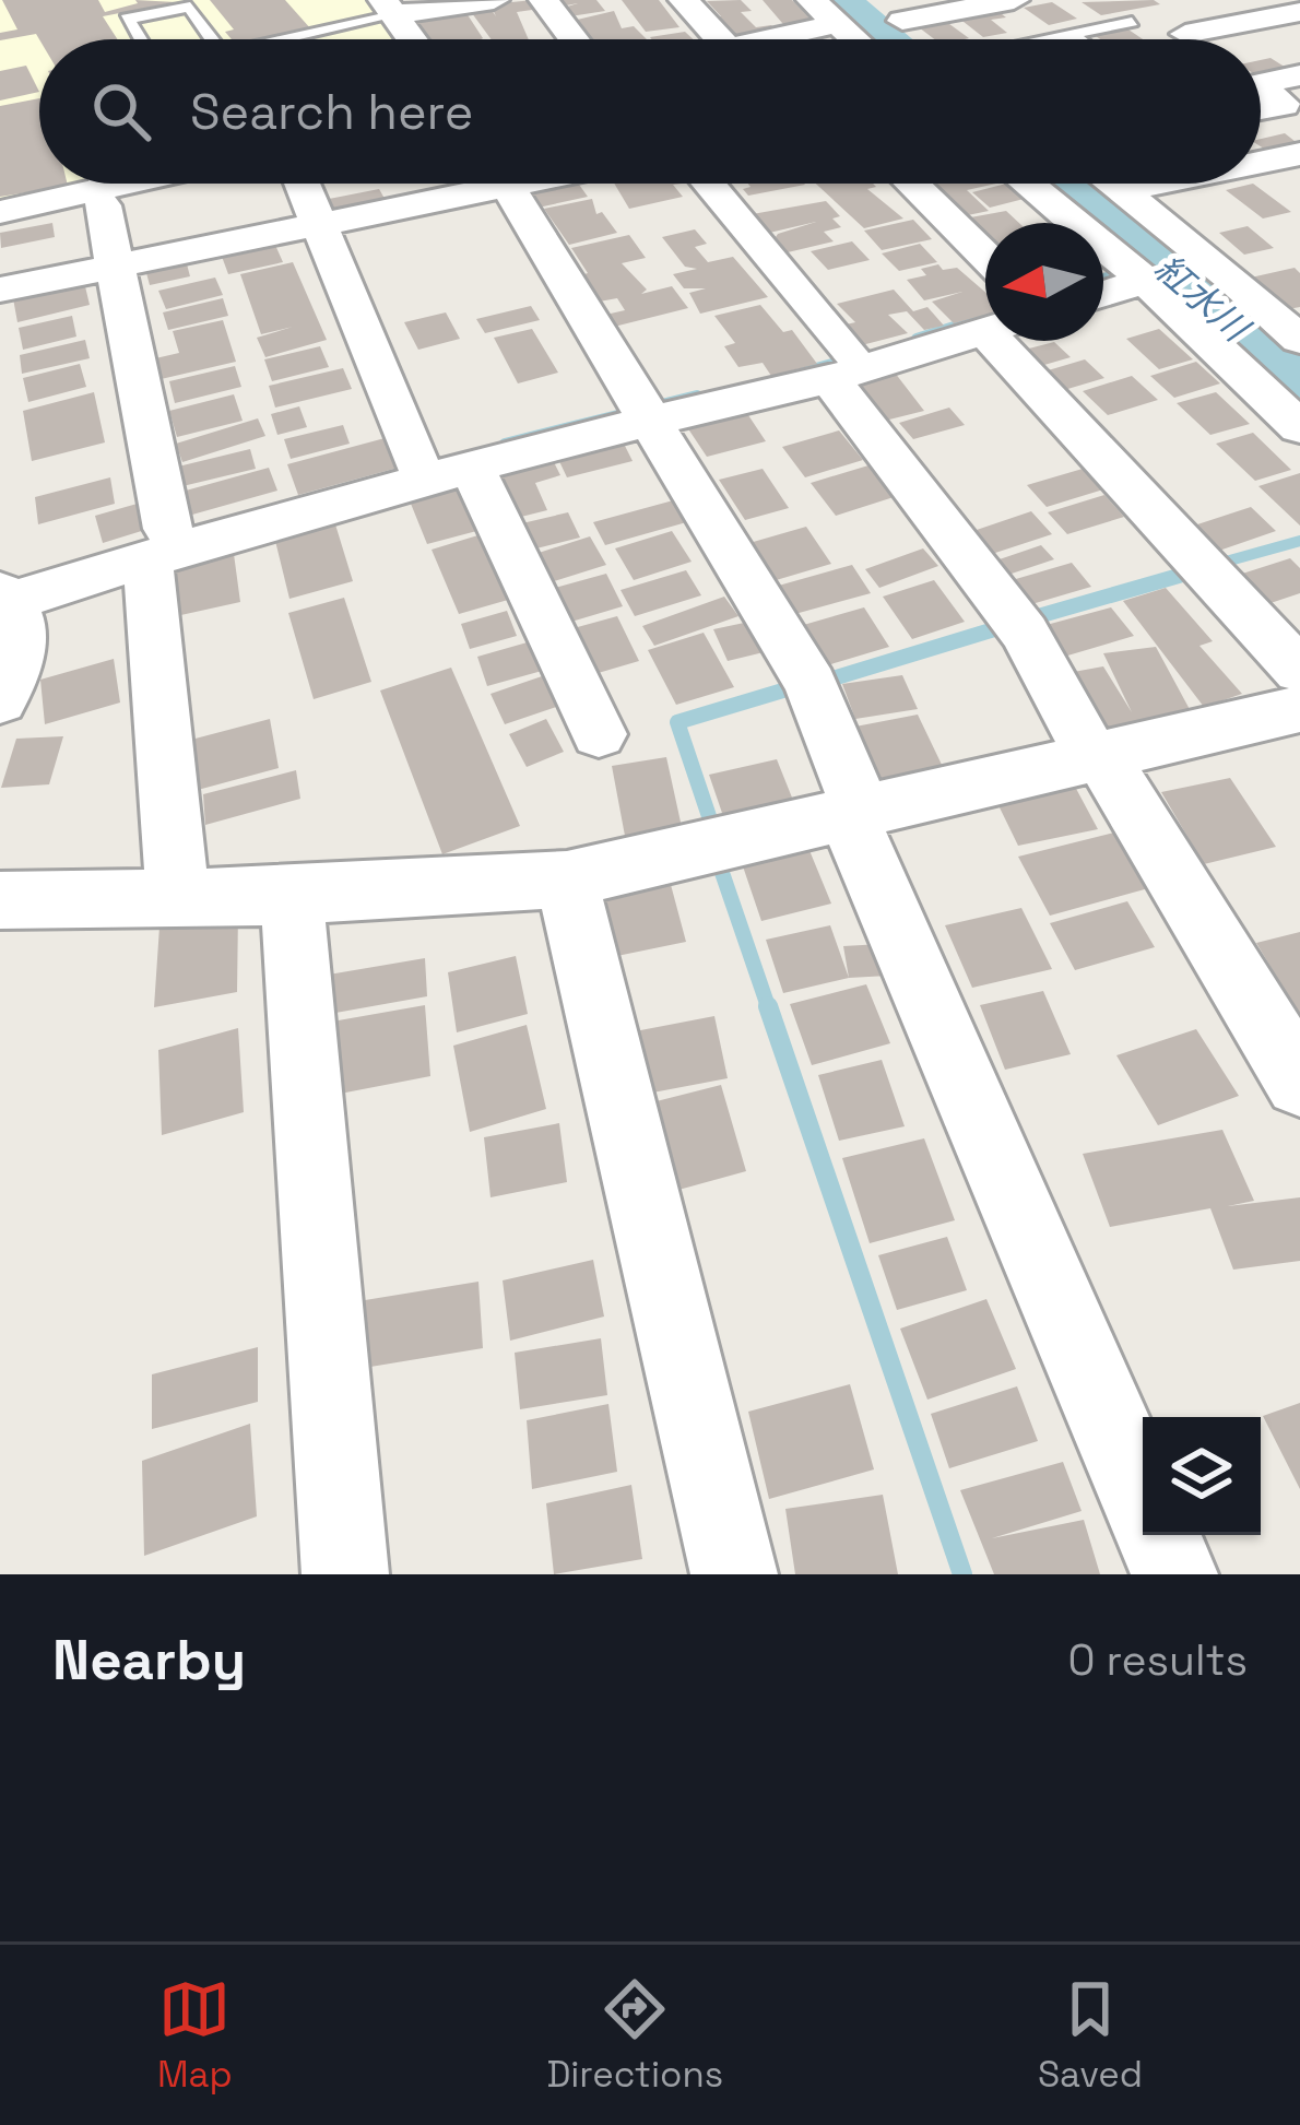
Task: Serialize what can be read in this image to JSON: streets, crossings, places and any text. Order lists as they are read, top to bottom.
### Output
{
  "water": ["紅水川"],
  "north": "left",
  "page": {
    "search": "Search here",
    "heading": ["Nearby", "0 results"],
    "nav": ["Map", "Directions", "Saved"]
  }
}
